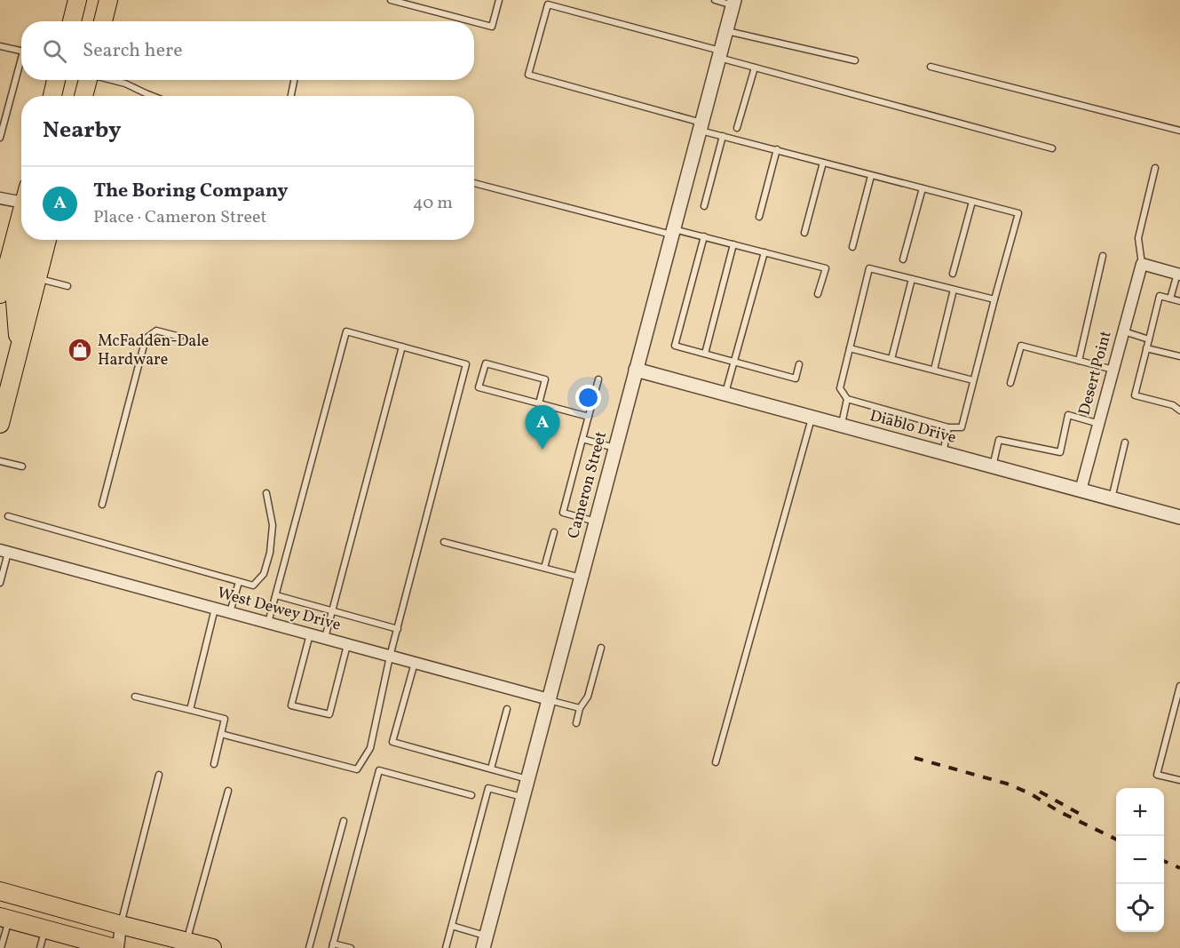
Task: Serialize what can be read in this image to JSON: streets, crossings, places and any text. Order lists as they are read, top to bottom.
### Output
{
  "streets": {
    "street": [
      "Desert Point",
      "Diablo Drive",
      "Cameron Street",
      "West Dewey Drive"
    ]
  },
  "crossings": [
    ["Desert Point", "Diablo Drive"],
    ["Diablo Drive", "Cameron Street"],
    ["Cameron Street", "West Dewey Drive"]
  ],
  "places": {
    "shop": ["McFadden-Dale Hardware"]
  },
  "page": {
    "search": "Search here",
    "heading": "Nearby",
    "list": [
      {
        "mark": "A",
        "name": "The Boring Company",
        "note": "Place · Cameron Street",
        "value": "40 m"
      }
    ],
    "pins": "A",
    "map_buttons": ["+", "−"]
  }
}
